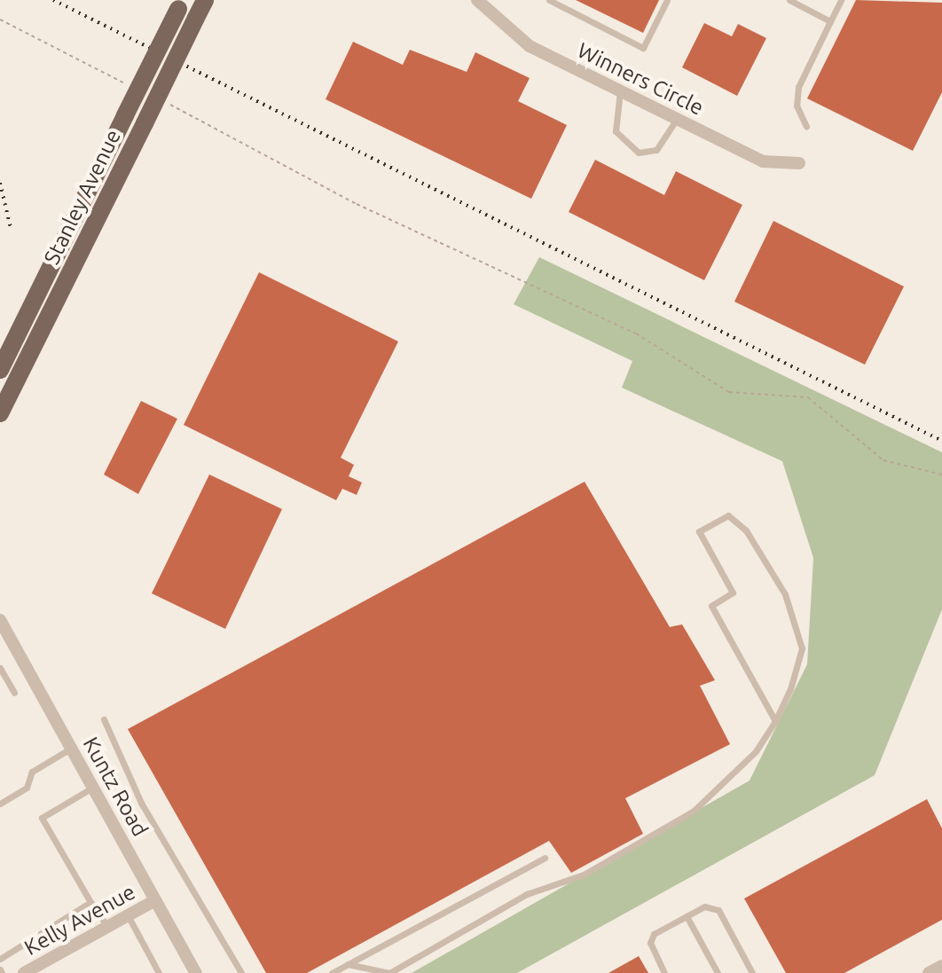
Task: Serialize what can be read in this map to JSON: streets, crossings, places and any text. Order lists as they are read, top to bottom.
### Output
{
  "streets": {
    "main road": ["Stanley Avenue"],
    "street": ["Winners Circle", "Kuntz Road", "Kelly Avenue"]
  },
  "crossings": [
    ["Kuntz Road", "Kelly Avenue"]
  ]
}
